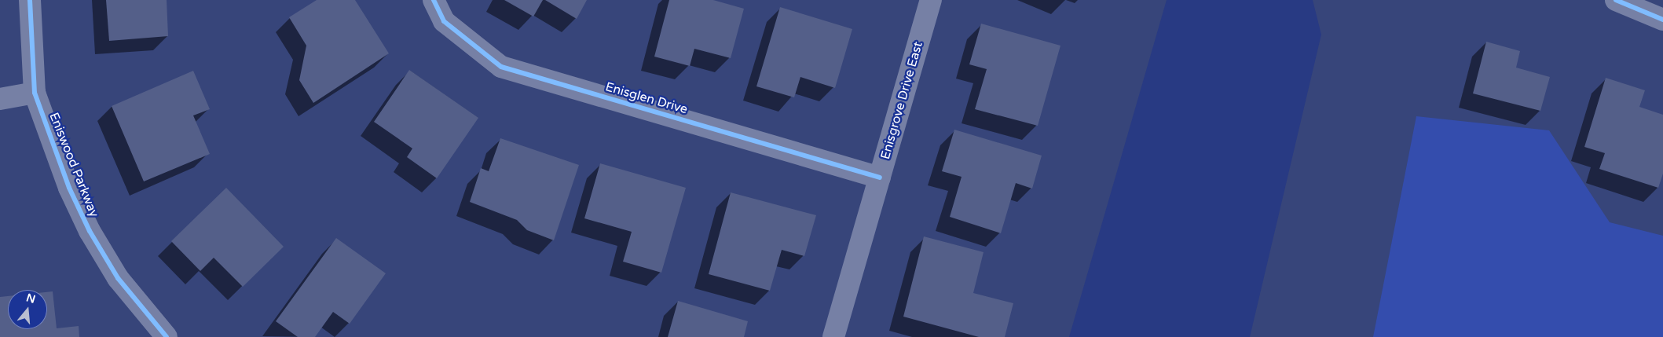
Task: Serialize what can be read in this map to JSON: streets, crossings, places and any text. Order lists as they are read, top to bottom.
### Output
{
  "streets": {
    "street": ["Enisglen Drive", "Enisgrove Drive East", "Eniswood Parkway"]
  },
  "crossings": [
    ["Enisglen Drive", "Enisgrove Drive East"]
  ],
  "north": "top"
}
